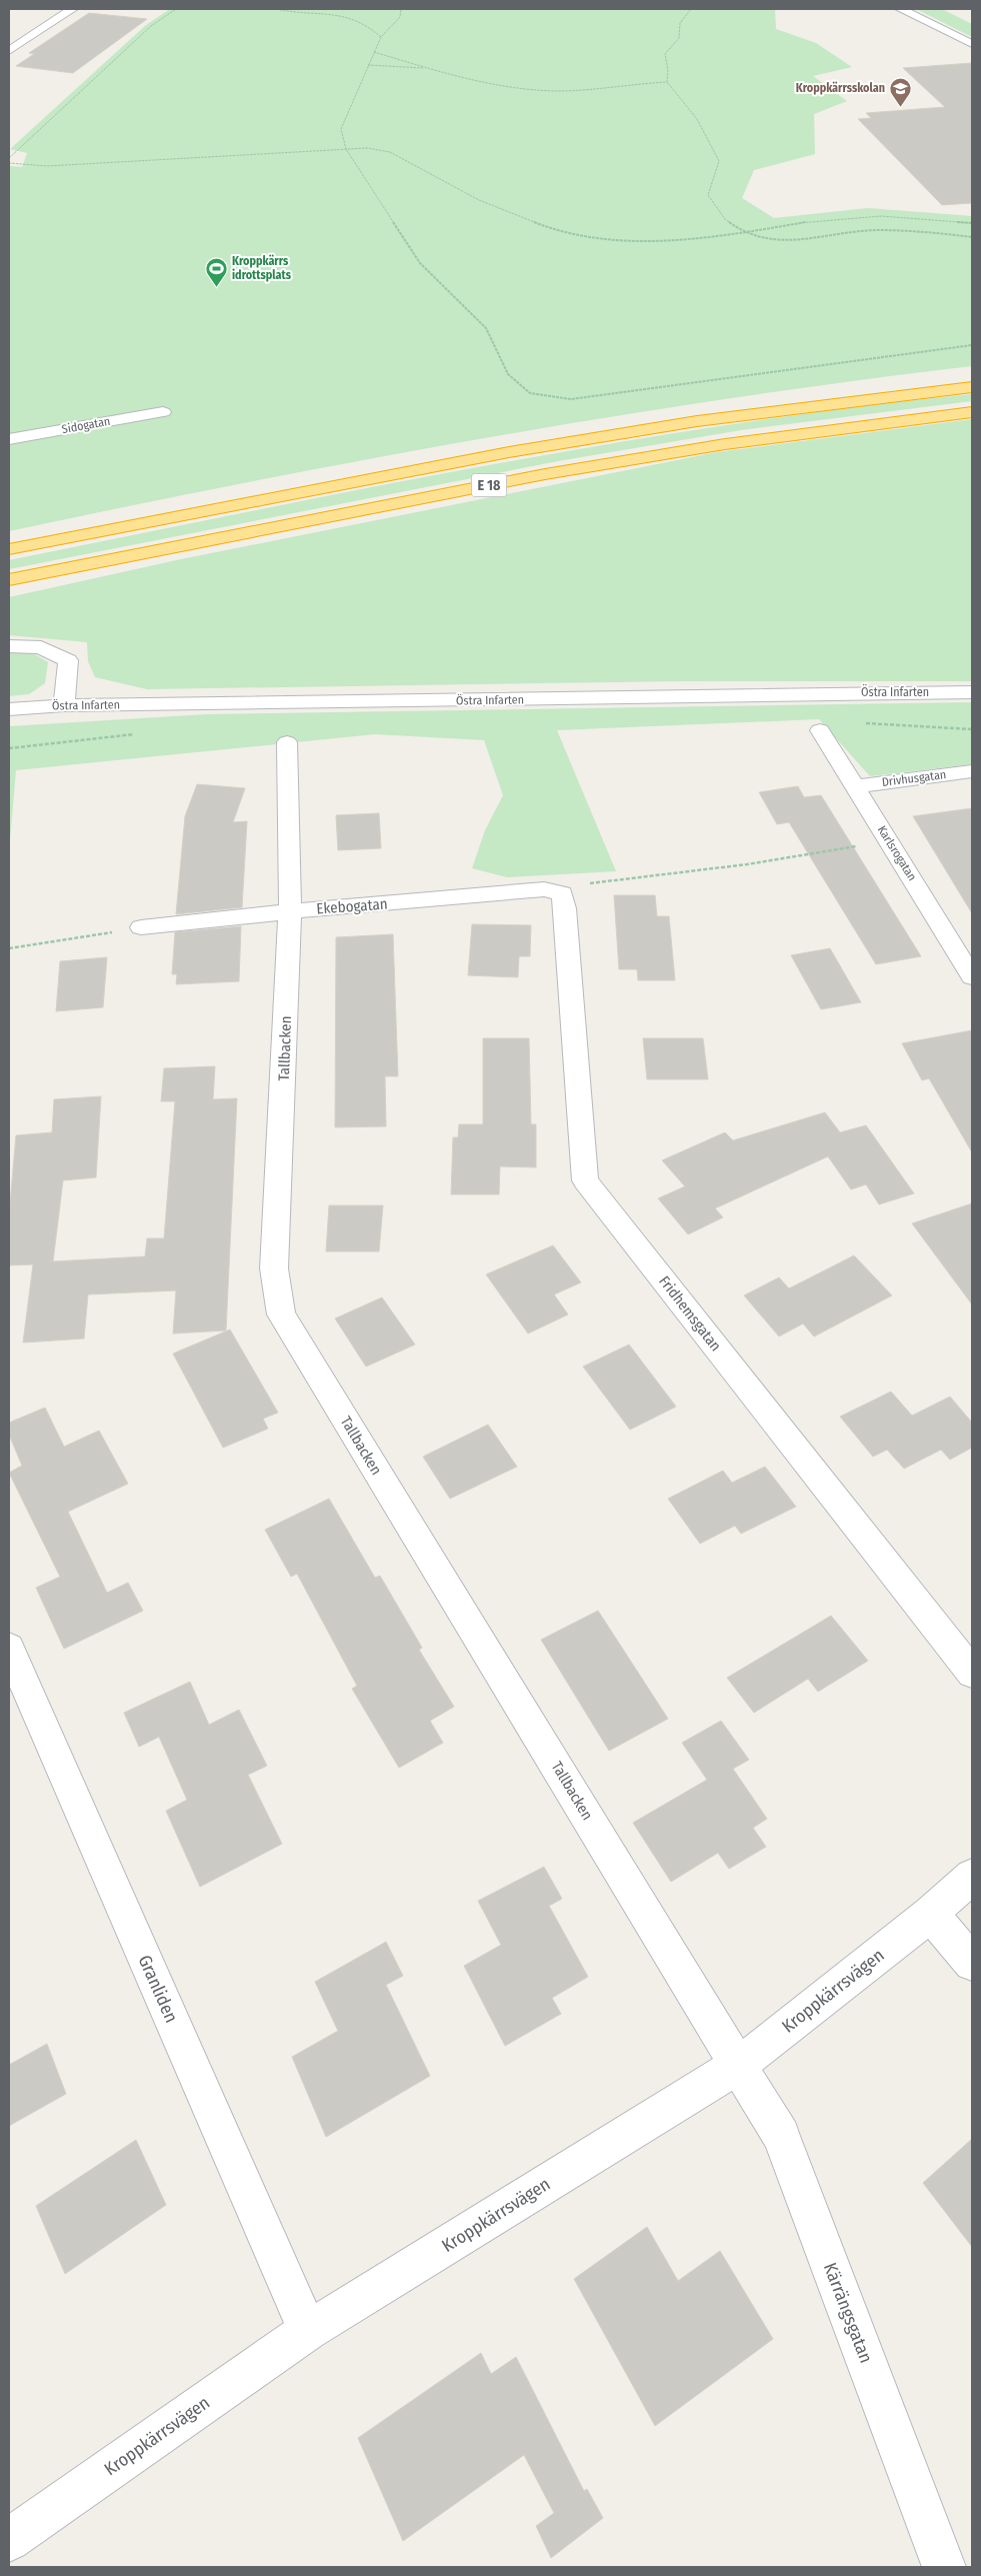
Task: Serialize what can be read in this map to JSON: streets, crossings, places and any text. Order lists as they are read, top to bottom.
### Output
{
  "streets": {
    "highway": ["E 18"],
    "street": [
      "Sidogatan",
      "Östra Infarten",
      "Drivhusgatan",
      "Karlsrogatan",
      "Ekebogatan",
      "Tallbacken",
      "Fridhemsgatan",
      "Granliden",
      "Kroppkärrsvägen",
      "Kärrängsgatan"
    ]
  },
  "crossings": [
    ["Drivhusgatan", "Karlsrogatan"],
    ["Ekebogatan", "Tallbacken"],
    ["Ekebogatan", "Fridhemsgatan"],
    ["Tallbacken", "Kroppkärrsvägen"],
    ["Tallbacken", "Kärrängsgatan"],
    ["Granliden", "Kroppkärrsvägen"],
    ["Kroppkärrsvägen", "Kärrängsgatan"]
  ],
  "places": {
    "school or university": ["Kroppkärrsskolan"],
    "sports": ["Kroppkärrs idrottsplats"]
  }
}
